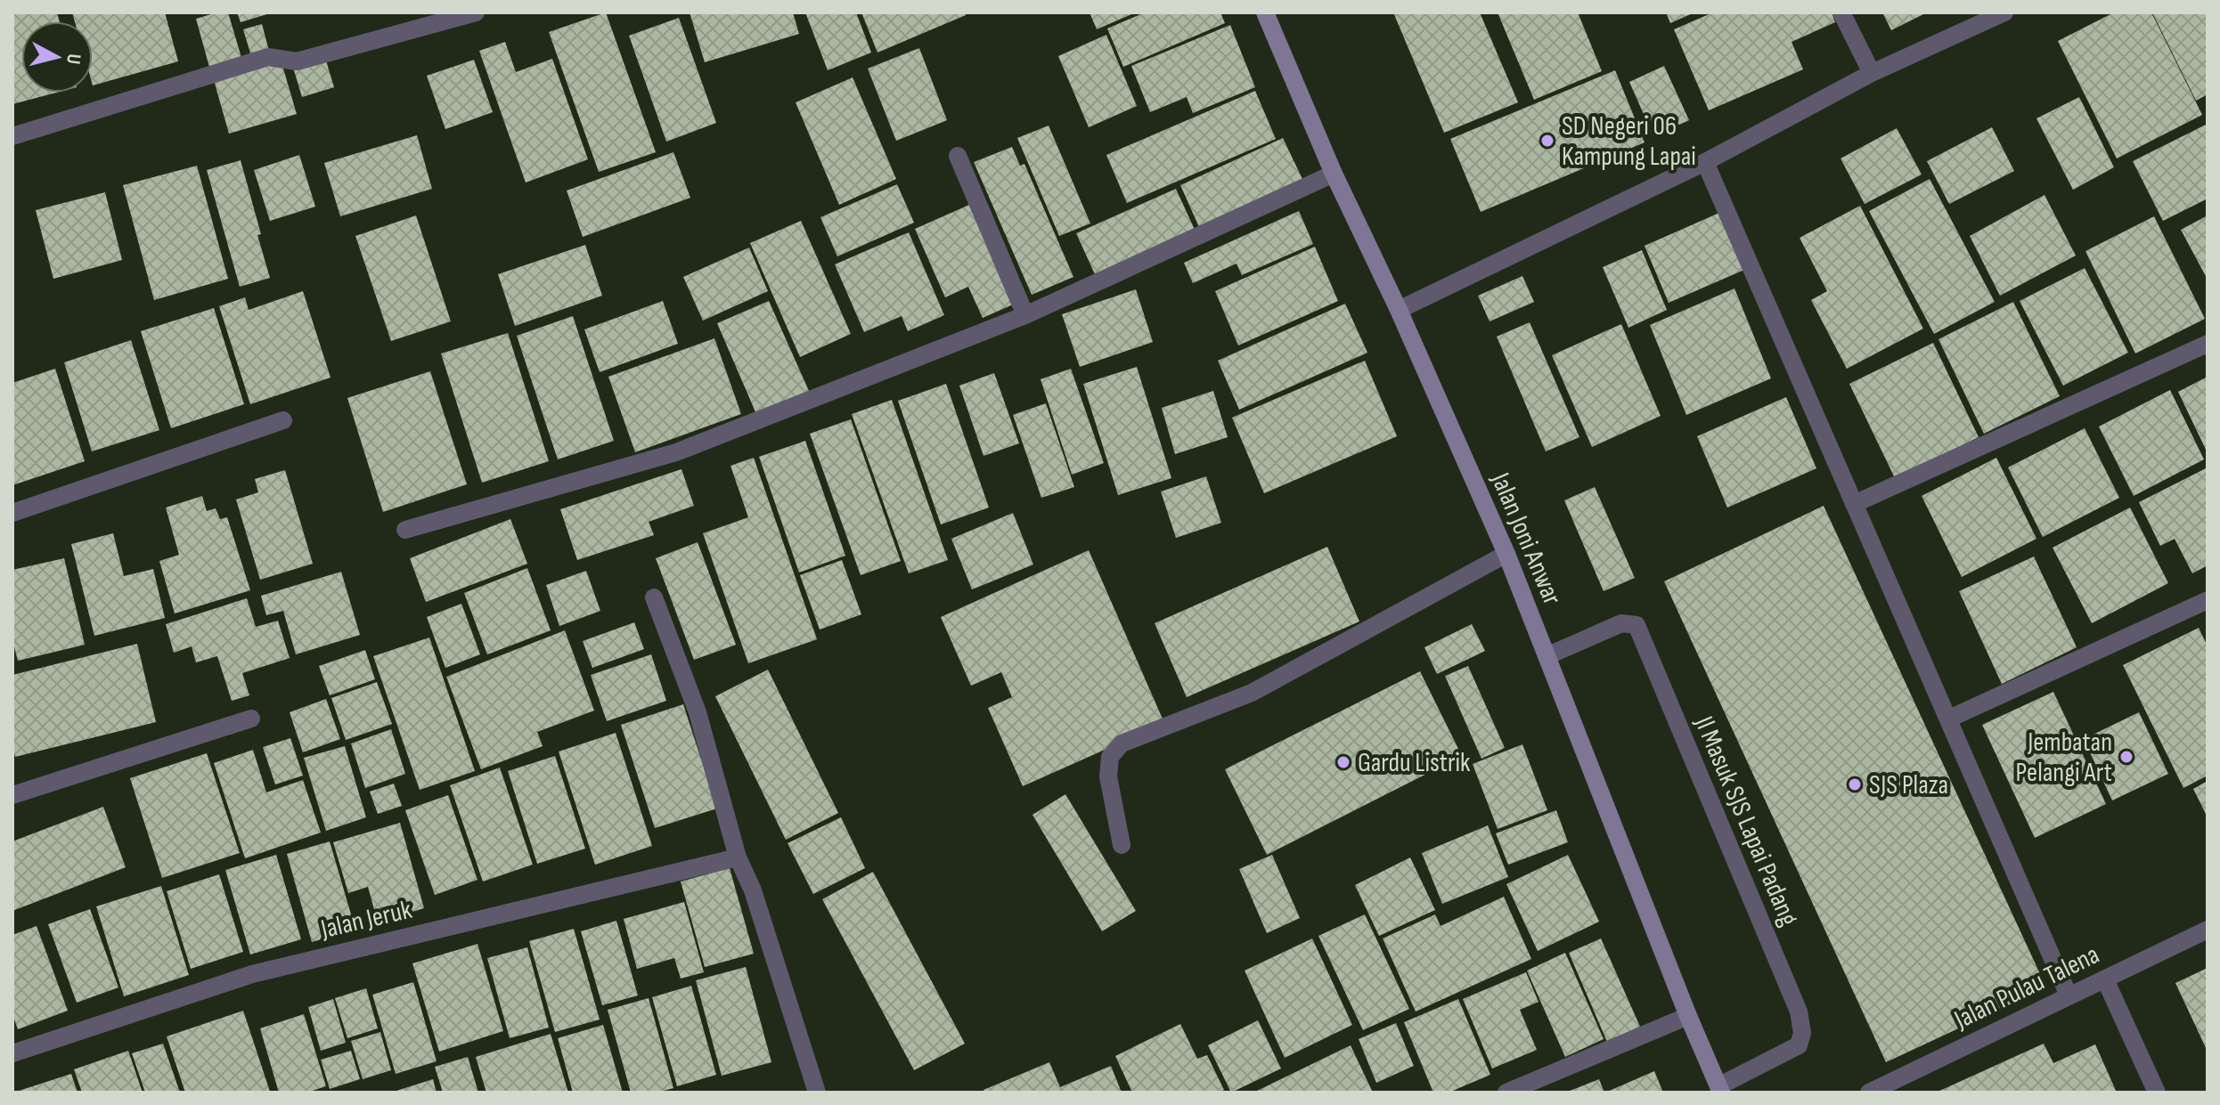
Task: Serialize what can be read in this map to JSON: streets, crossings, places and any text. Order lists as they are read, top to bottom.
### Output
{
  "streets": {
    "main road": ["Jalan Joni Anwar"],
    "street": ["Jl Masuk SJS Lapai Padang", "Jalan Jeruk", "Jalan Pulau Talena"]
  },
  "crossings": [
    ["Jalan Joni Anwar", "Jl Masuk SJS Lapai Padang"]
  ],
  "places": [
    "SD Negeri 06 Kampung Lapai",
    "Jembatan Pelangi Art",
    "Gardu Listrik",
    "SJS Plaza"
  ],
  "north": "right"
}
